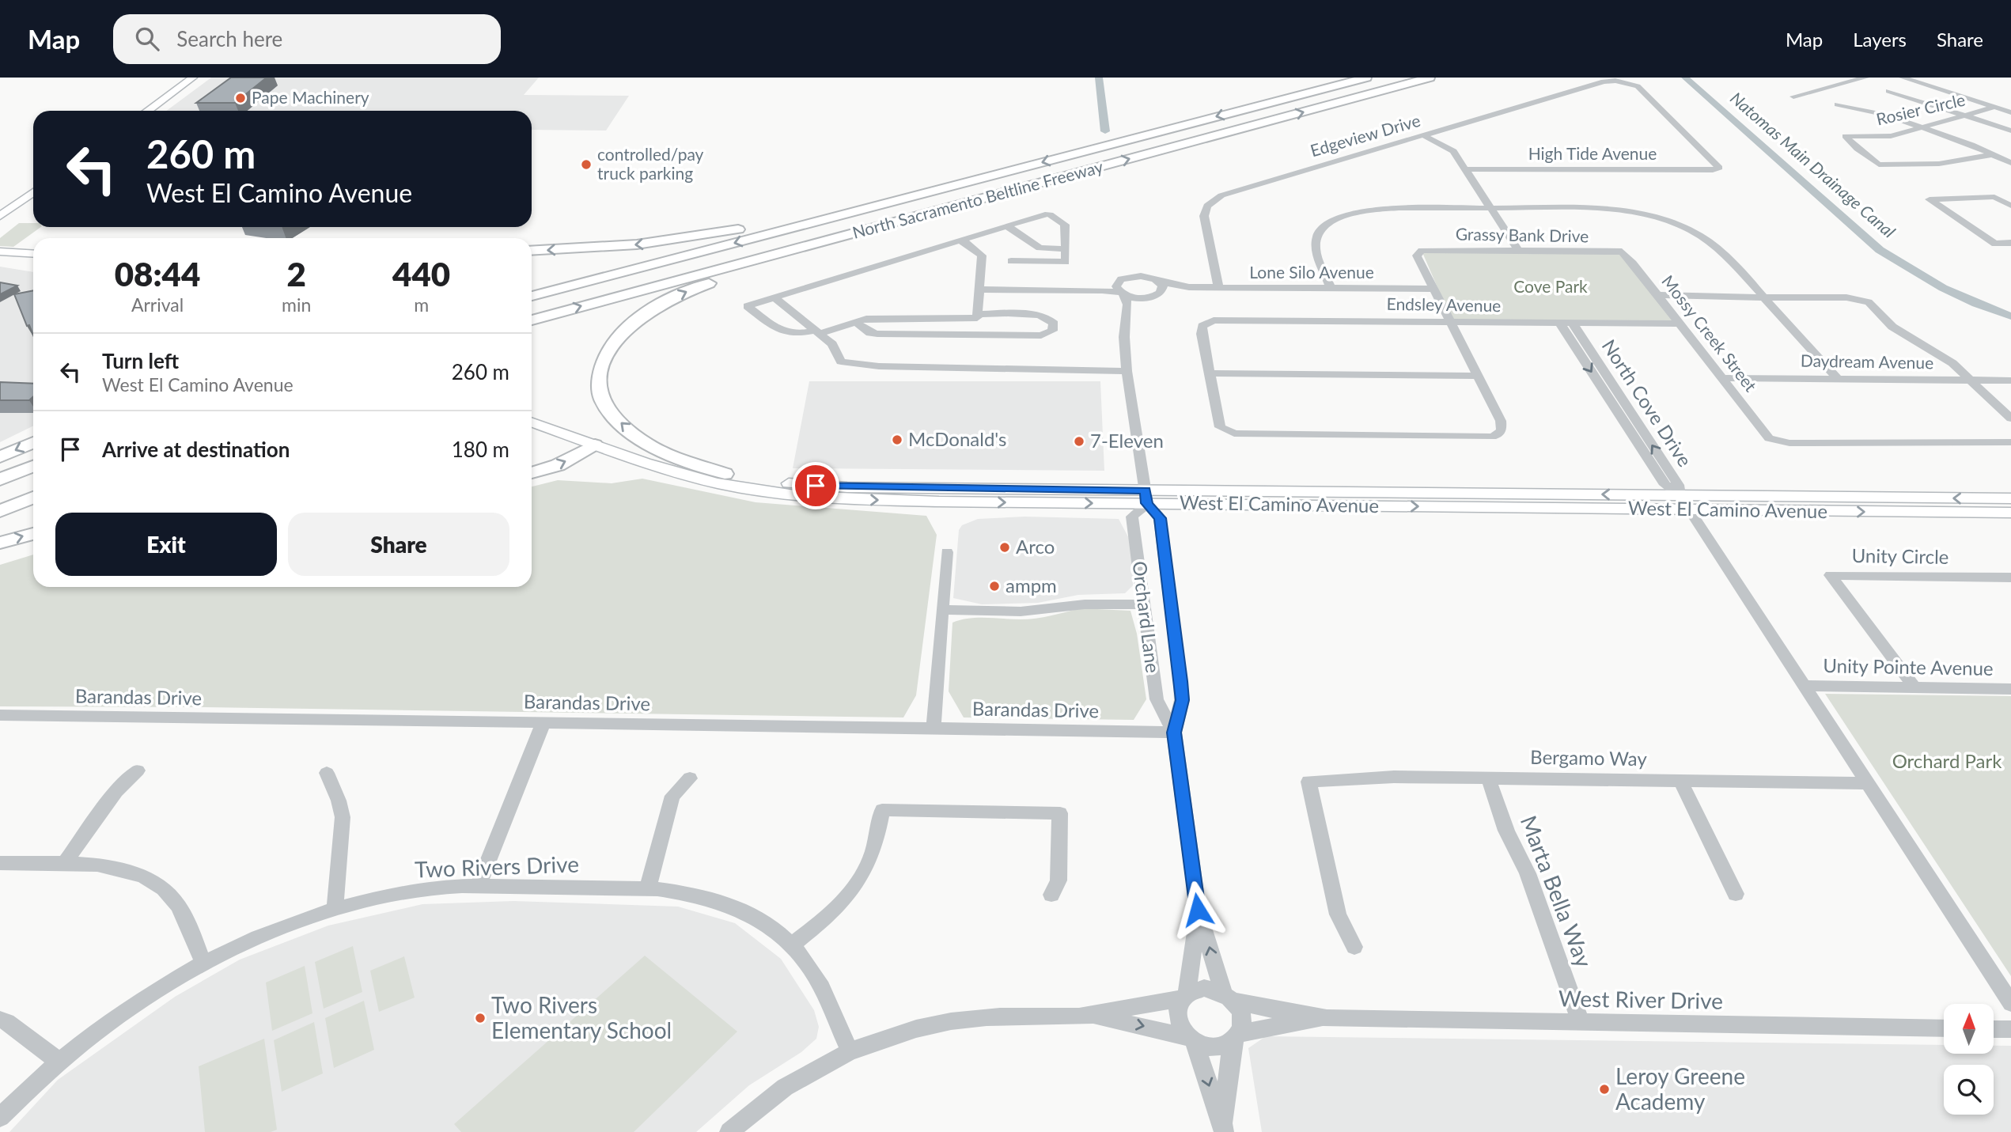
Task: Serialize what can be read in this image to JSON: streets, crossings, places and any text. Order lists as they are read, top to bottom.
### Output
{
  "streets": {
    "highway": ["North Sacramento Beltline Freeway"],
    "main road": ["West El Camino Avenue"],
    "street": [
      "Rosier Circle",
      "Edgeview Drive",
      "High Tide Avenue",
      "Grassy Bank Drive",
      "Lone Silo Avenue",
      "Endsley Avenue",
      "Mossy Creek Street",
      "Daydream Avenue",
      "North Cove Drive",
      "Unity Circle",
      "Orchard Lane",
      "Unity Pointe Avenue",
      "Barandas Drive",
      "Bergamo Way",
      "Two Rivers Drive",
      "Marta Bella Way",
      "West River Drive"
    ]
  },
  "crossings": [
    ["Edgeview Drive", "High Tide Avenue"],
    ["Edgeview Drive", "Lone Silo Avenue"],
    ["Grassy Bank Drive", "Lone Silo Avenue"],
    ["Grassy Bank Drive", "Mossy Creek Street"],
    ["Endsley Avenue", "Mossy Creek Street"],
    ["Endsley Avenue", "North Cove Drive"],
    ["Mossy Creek Street", "Daydream Avenue"],
    ["North Cove Drive", "West El Camino Avenue"],
    ["West El Camino Avenue", "Orchard Lane"],
    ["Unity Circle", "Unity Pointe Avenue"],
    ["Orchard Lane", "Barandas Drive"],
    ["Orchard Lane", "West River Drive"],
    ["Bergamo Way", "Marta Bella Way"],
    ["Marta Bella Way", "West River Drive"]
  ],
  "water": ["Natomas Main Drainage Canal"],
  "parks": ["Cove Park", "Orchard Park"],
  "places": [
    "Pape Machinery",
    "controlled/pay truck parking",
    "McDonald's",
    "7-Eleven",
    "Arco",
    "ampm",
    "Two Rivers Elementary School",
    "Leroy Greene Academy"
  ],
  "north": "top",
  "page": {
    "header": "Map",
    "search": "Search here",
    "nav": ["Map", "Layers", "Share"],
    "turn": ["260 m", "West El Camino Avenue"],
    "eta": [
      "08:44",
      "Arrival",
      "2",
      "min",
      "440",
      "m"
    ],
    "list": [
      {
        "name": "Turn left",
        "note": "West El Camino Avenue",
        "value": "260 m"
      },
      {
        "name": "Arrive at destination",
        "value": "180 m"
      }
    ],
    "buttons": ["Exit", "Share"]
  }
}
